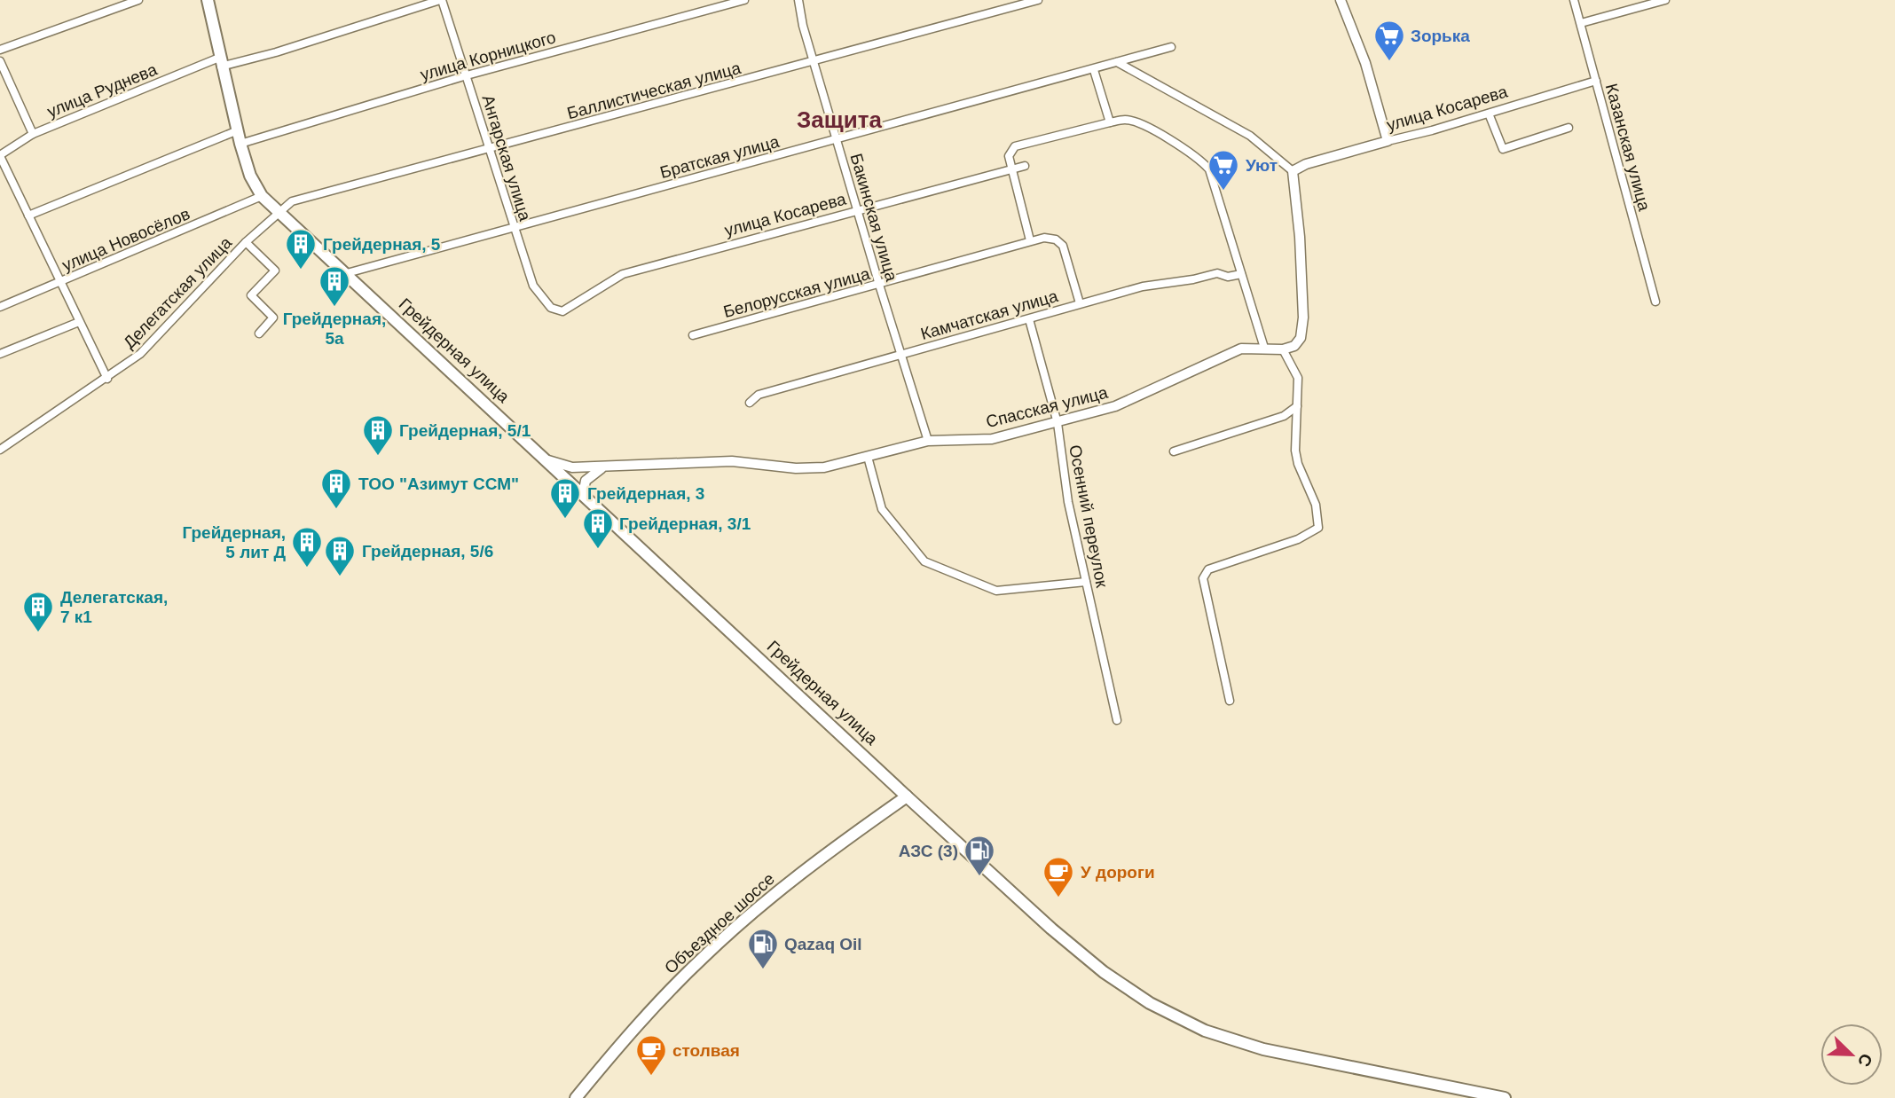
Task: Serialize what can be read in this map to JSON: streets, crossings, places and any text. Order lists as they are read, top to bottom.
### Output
{
  "streets": {
    "main road": ["Грейдерная улица", "Объездное шоссе"],
    "street": [
      "улица Корницкого",
      "улица Руднева",
      "Баллистическая улица",
      "улица Косарева",
      "Казанская улица",
      "Братская улица",
      "Ангарская улица",
      "Бакинская улица",
      "улица Новосёлов",
      "Делегатская улица",
      "Белорусская улица",
      "Камчатская улица",
      "Спасская улица",
      "Осенний переулок"
    ]
  },
  "crossings": [
    ["улица Корницкого", "Ангарская улица"],
    ["улица Корницкого", "Грейдерная улица"],
    ["улица Руднева", "Ангарская улица"],
    ["улица Руднева", "Грейдерная улица"],
    ["Баллистическая улица", "Ангарская улица"],
    ["Баллистическая улица", "Бакинская улица"],
    ["Баллистическая улица", "Делегатская улица"],
    ["Баллистическая улица", "Грейдерная улица"],
    ["улица Косарева", "Казанская улица"],
    ["улица Косарева", "Ангарская улица"],
    ["улица Косарева", "Бакинская улица"],
    ["Братская улица", "Ангарская улица"],
    ["Братская улица", "Бакинская улица"],
    ["Братская улица", "Грейдерная улица"],
    ["Бакинская улица", "Белорусская улица"],
    ["Бакинская улица", "Камчатская улица"],
    ["Бакинская улица", "Спасская улица"],
    ["улица Новосёлов", "Грейдерная улица"],
    ["Делегатская улица", "Грейдерная улица"],
    ["Белорусская улица", "Камчатская улица"],
    ["Камчатская улица", "Осенний переулок"],
    ["Грейдерная улица", "Спасская улица"],
    ["Грейдерная улица", "Объездное шоссе"],
    ["Спасская улица", "Осенний переулок"]
  ],
  "districts": ["Защита"],
  "places": {
    "supermarket": ["Зорька", "Уют"],
    "building": [
      "Грейдерная, 5",
      "Грейдерная, 5а",
      "Грейдерная, 5/1",
      "ТОО \"Азимут ССМ\"",
      "Грейдерная, 3",
      "Грейдерная, 3/1",
      "Грейдерная, 5 лит Д",
      "Грейдерная, 5/6",
      "Делегатская, 7 к1"
    ],
    "fuel station": ["АЗС (3)", "Qazaq Oil"],
    "cafe": ["У дороги", "столвая"]
  },
  "north": "bottom right"
}
